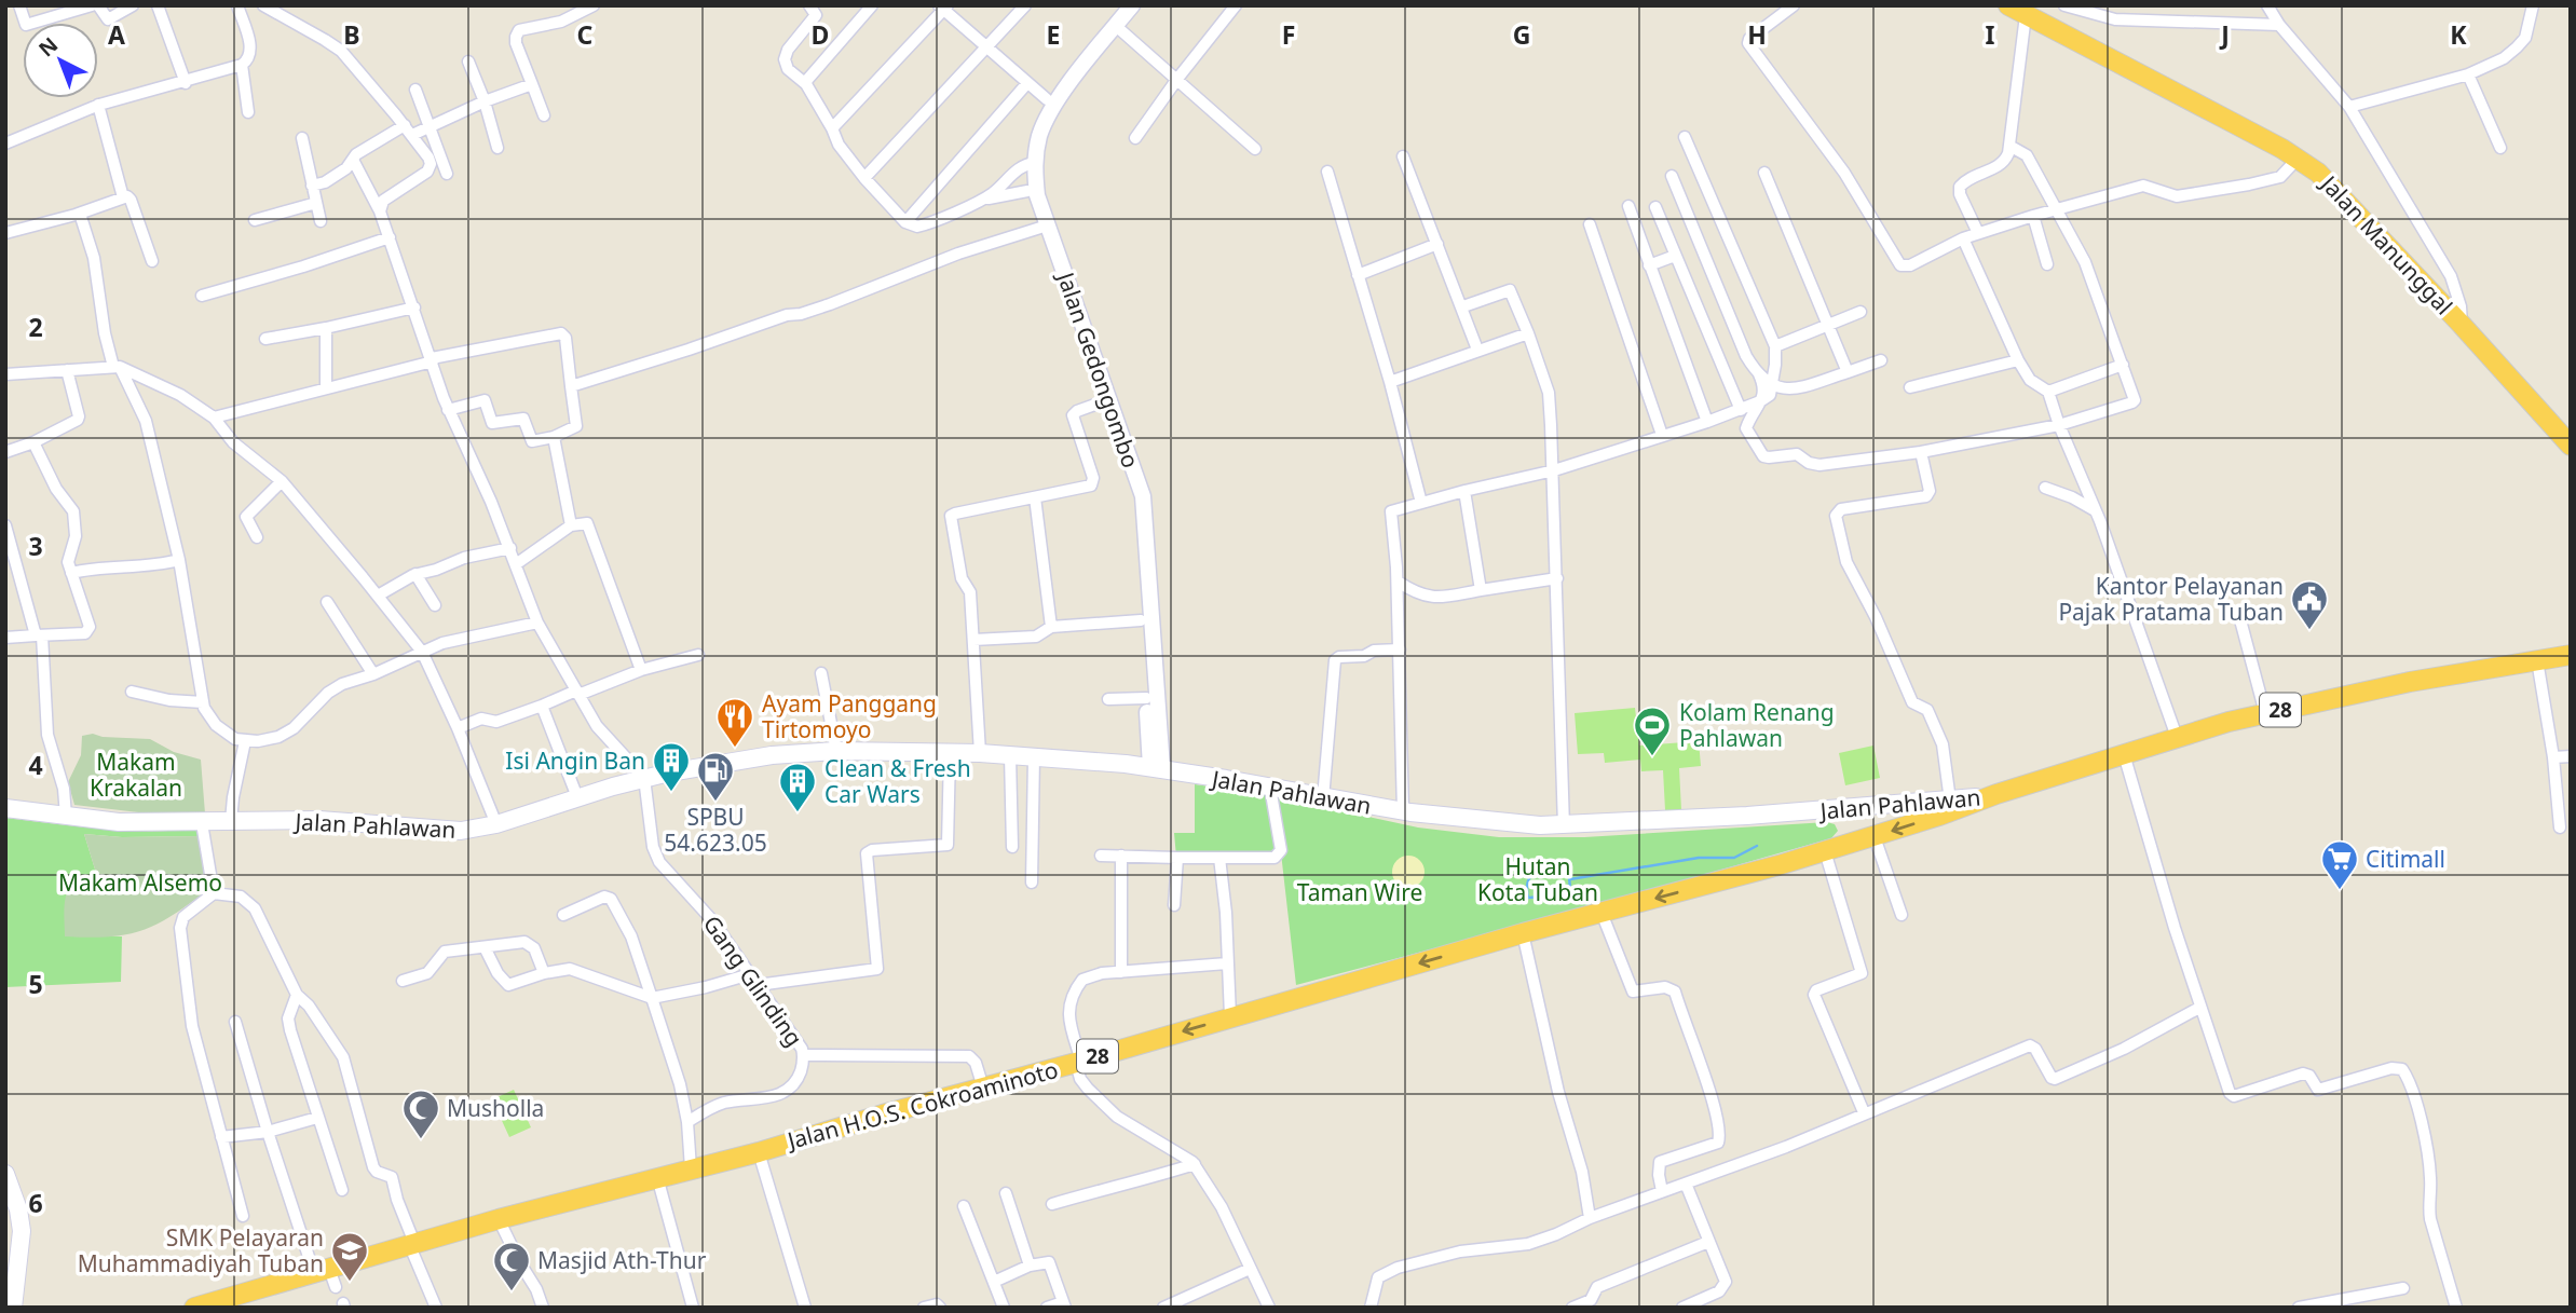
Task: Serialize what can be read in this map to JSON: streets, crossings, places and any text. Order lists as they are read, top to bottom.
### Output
{
  "streets": {
    "highway": [
      "Jalan Manunggal",
      "28",
      "Jalan Pahlawan",
      "Jalan H.O.S. Cokroaminoto"
    ],
    "street": ["Jalan Gedongombo", "Gang Glinding"]
  },
  "crossings": [
    ["Jalan Gedongombo", "Jalan Pahlawan"],
    ["Jalan Pahlawan", "Gang Glinding"],
    ["Jalan Pahlawan", "Jalan H.O.S. Cokroaminoto"]
  ],
  "one_way": ["Jalan H.O.S. Cokroaminoto"],
  "parks": [
    "Makam Krakalan",
    "Hutan Kota Tuban",
    "Makam Alsemo",
    "Taman Wire"
  ],
  "places": {
    "public building": ["Kantor Pelayanan Pajak Pratama Tuban"],
    "restaurant": ["Ayam Panggang Tirtomoyo"],
    "sports": ["Kolam Renang Pahlawan"],
    "building": ["Isi Angin Ban", "Clean & Fresh Car Wars"],
    "fuel station": ["SPBU 54.623.05"],
    "supermarket": ["Citimall"],
    "mosque": ["Musholla", "Masjid Ath-Thur"],
    "school or university": ["SMK Pelayaran Muhammadiyah Tuban"]
  },
  "north": "top left",
  "grid": {
    "columns": [
      "A",
      "B",
      "C",
      "D",
      "E",
      "F",
      "G",
      "H",
      "I",
      "J",
      "K"
    ],
    "rows": [
      "2",
      "3",
      "4",
      "5",
      "6"
    ]
  }
}
